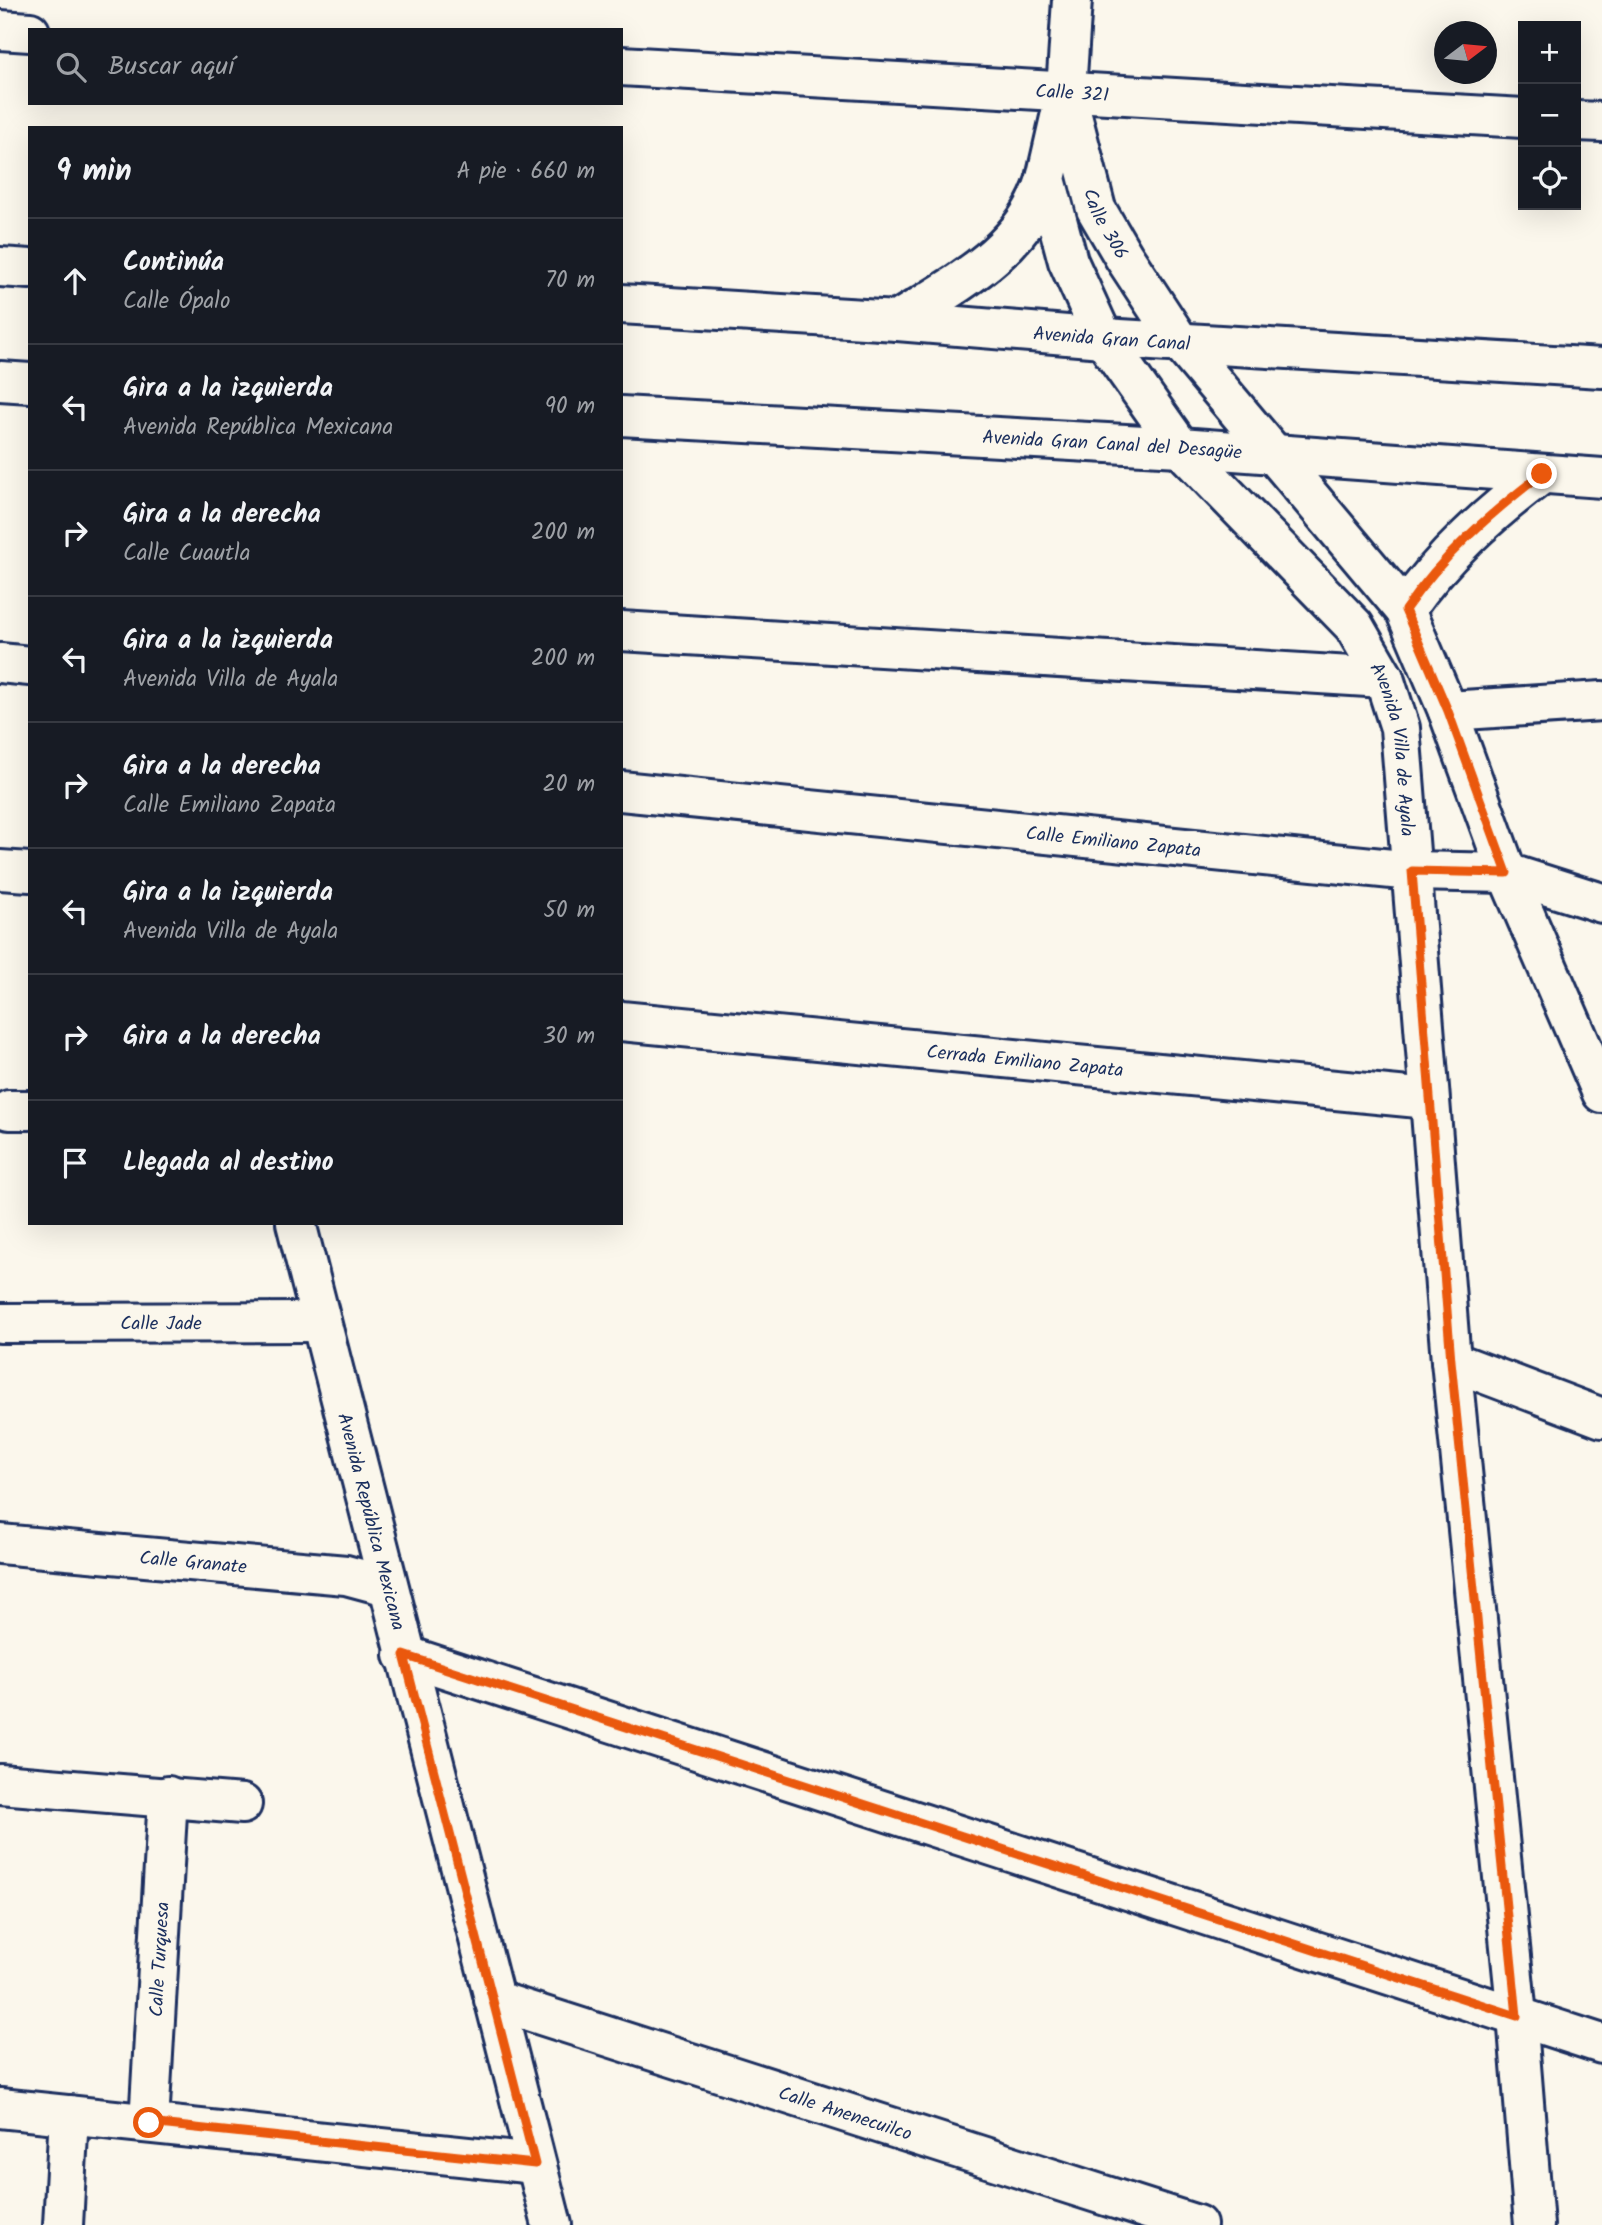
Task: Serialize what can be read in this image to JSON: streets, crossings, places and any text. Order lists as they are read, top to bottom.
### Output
{
  "streets": {
    "street": [
      "Calle 321",
      "Calle 306",
      "Avenida Gran Canal",
      "Avenida Gran Canal del Desagüe",
      "Avenida Villa de Ayala",
      "Calle Emiliano Zapata",
      "Cerrada Emiliano Zapata",
      "Calle Jade",
      "Avenida República Mexicana",
      "Calle Granate",
      "Calle Turquesa",
      "Calle Anenecuilco"
    ]
  },
  "crossings": [
    ["Calle 321", "Calle 306"],
    ["Calle 306", "Avenida Gran Canal"],
    ["Calle 306", "Avenida Villa de Ayala"],
    ["Avenida Gran Canal", "Avenida Villa de Ayala"],
    ["Avenida Gran Canal del Desagüe", "Avenida Villa de Ayala"],
    ["Avenida Villa de Ayala", "Calle Emiliano Zapata"],
    ["Avenida Villa de Ayala", "Cerrada Emiliano Zapata"],
    ["Calle Jade", "Avenida República Mexicana"],
    ["Avenida República Mexicana", "Calle Granate"],
    ["Avenida República Mexicana", "Calle Anenecuilco"]
  ],
  "north": "right",
  "page": {
    "map_buttons": ["+", "−"],
    "search": "Buscar aquí",
    "heading": ["9 min", "A pie · 660 m"],
    "list": [
      ["Continúa", "Calle Ópalo", "70 m"],
      ["Gira a la izquierda", "Avenida República Mexicana", "90 m"],
      ["Gira a la derecha", "Calle Cuautla", "200 m"],
      ["Gira a la izquierda", "Avenida Villa de Ayala", "200 m"],
      ["Gira a la derecha", "Calle Emiliano Zapata", "20 m"],
      ["Gira a la izquierda", "Avenida Villa de Ayala", "50 m"],
      ["Gira a la derecha", "30 m"],
      "Llegada al destino"
    ]
  }
}
